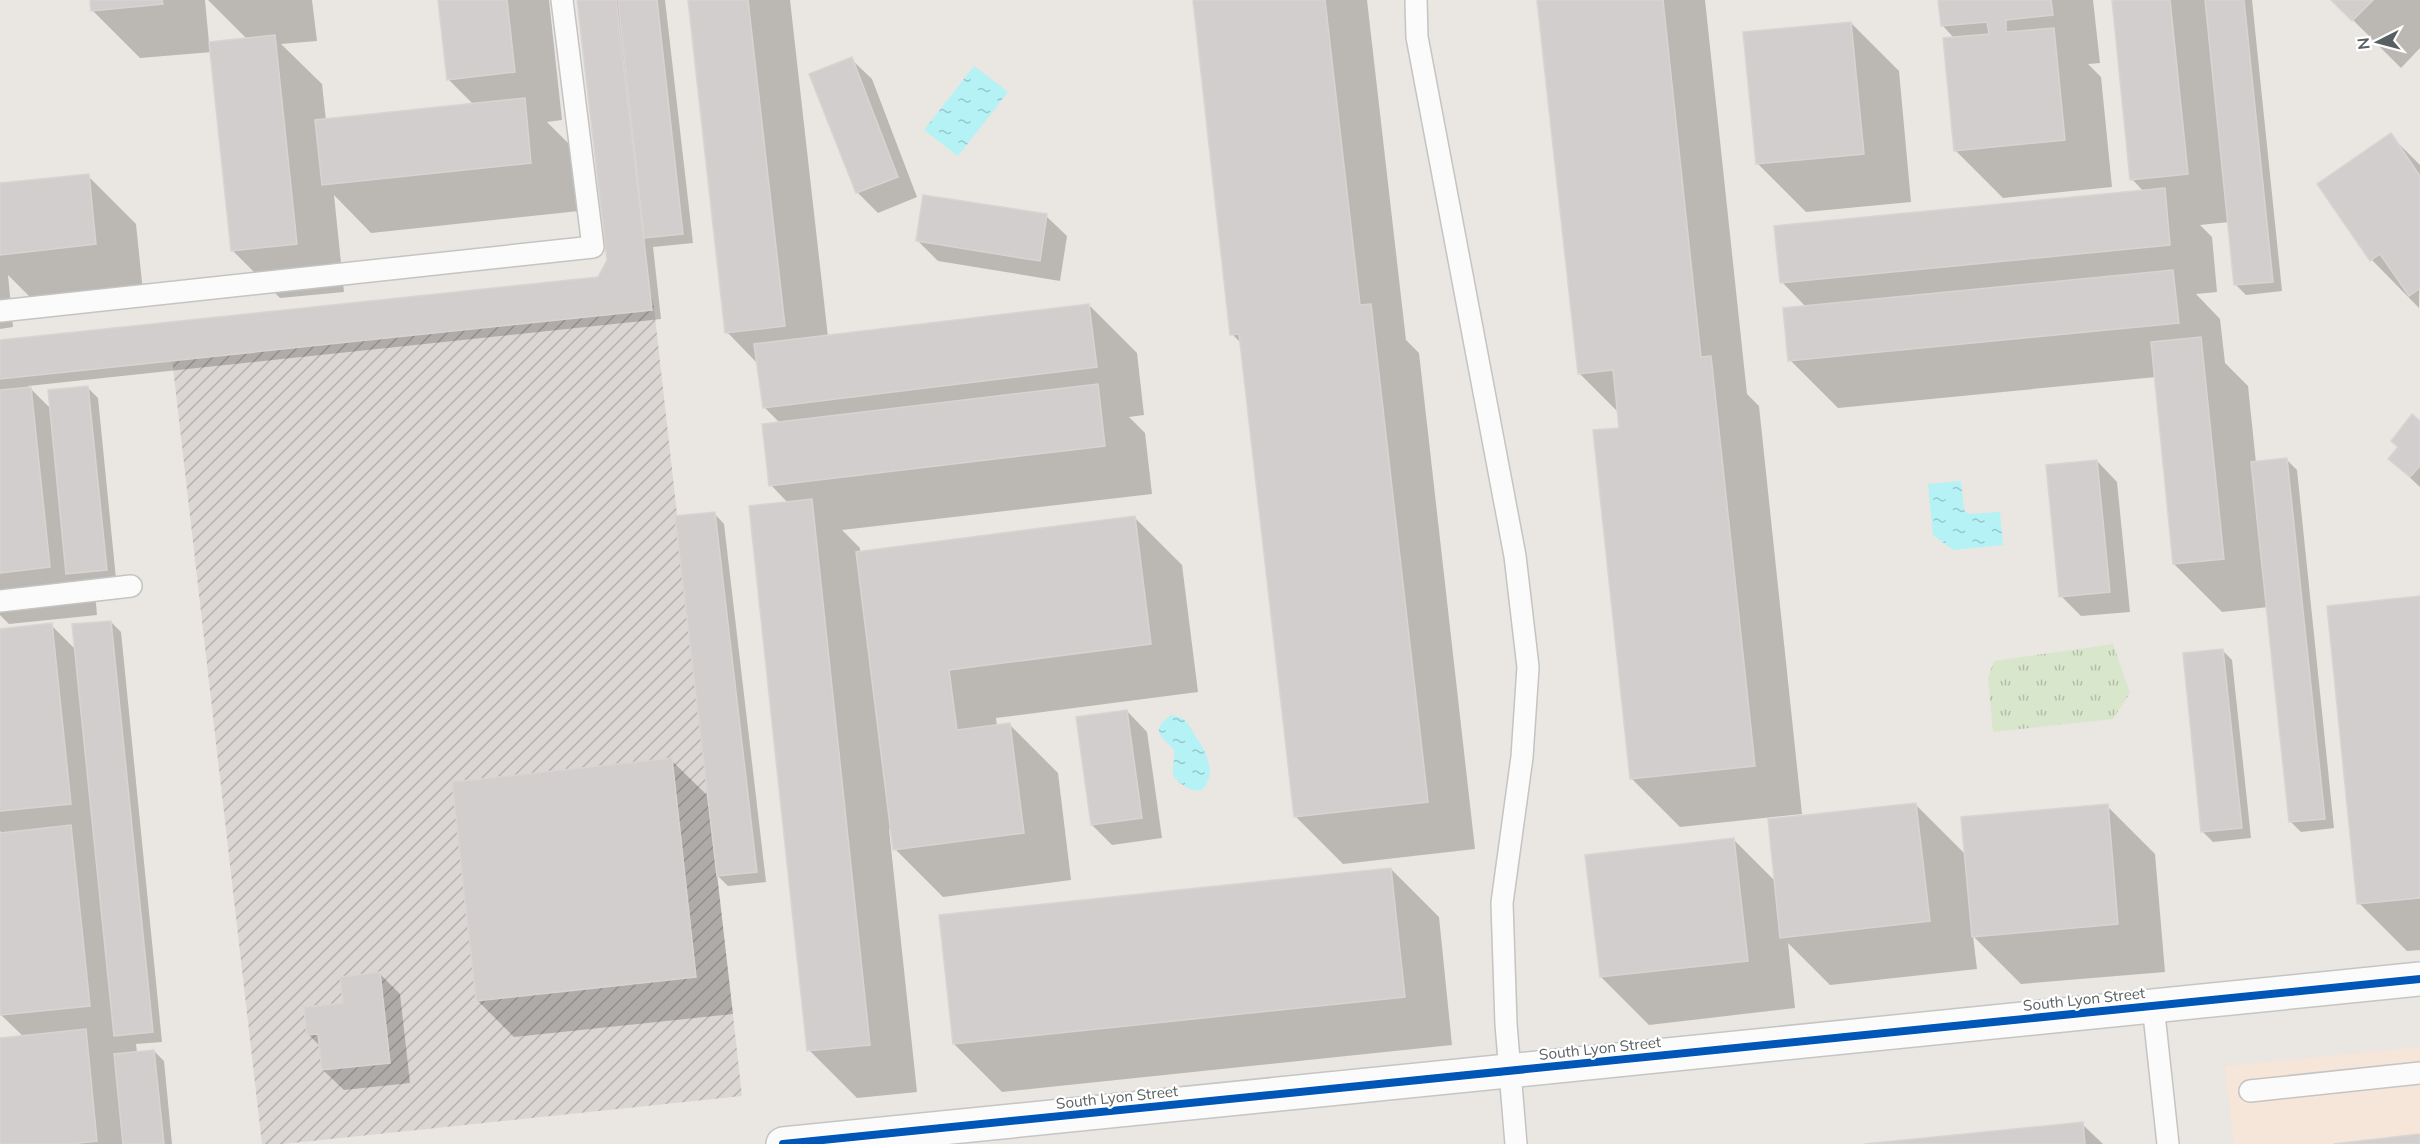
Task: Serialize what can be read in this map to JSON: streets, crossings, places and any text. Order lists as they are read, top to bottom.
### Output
{
  "streets": {
    "street": ["South Lyon Street"]
  },
  "north": "left"
}
